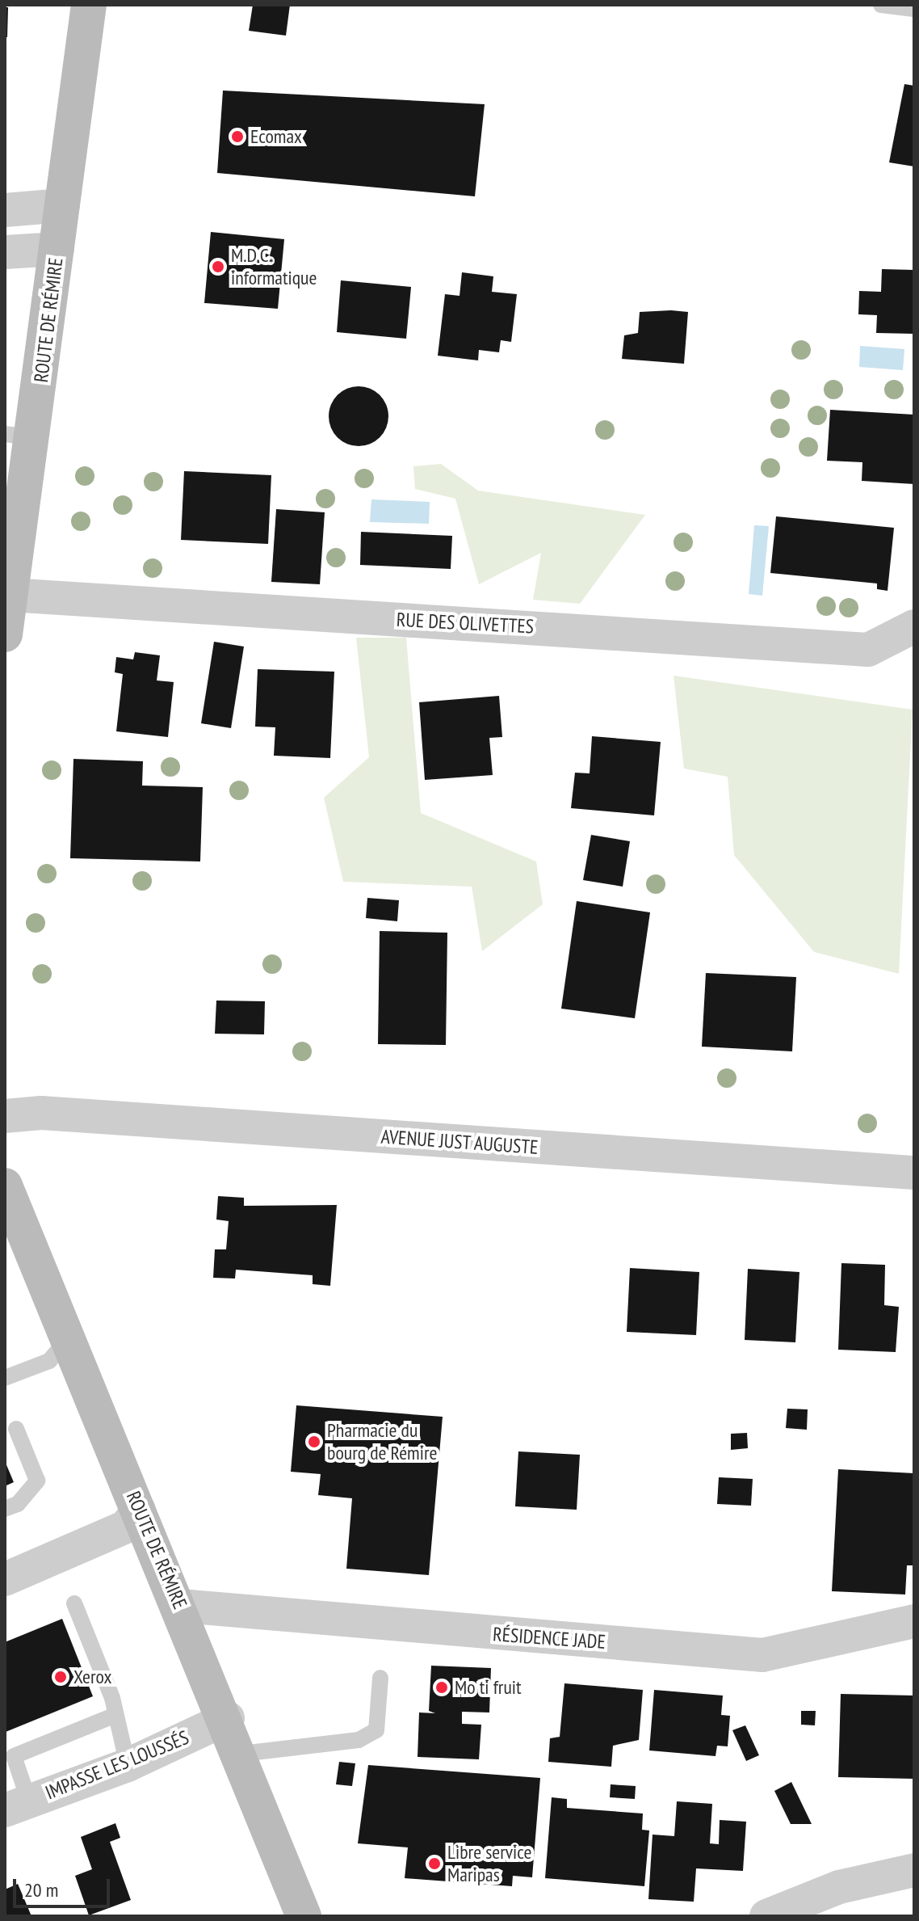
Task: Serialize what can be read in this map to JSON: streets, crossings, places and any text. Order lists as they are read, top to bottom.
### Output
{
  "streets": {
    "main road": ["ROUTE DE RÉMIRE"],
    "street": [
      "RUE DES OLIVETTES",
      "AVENUE JUST AUGUSTE",
      "RÉSIDENCE JADE",
      "IMPASSE LES LOUSSÉS"
    ]
  },
  "crossings": [
    ["ROUTE DE RÉMIRE", "RUE DES OLIVETTES"],
    ["ROUTE DE RÉMIRE", "RÉSIDENCE JADE"],
    ["ROUTE DE RÉMIRE", "IMPASSE LES LOUSSÉS"]
  ],
  "places": [
    "Ecomax",
    "M.D.C. informatique",
    "Pharmacie du bourg de Rémire",
    "Xerox",
    "Mo ti fruit",
    "Libre service Maripas"
  ],
  "scale_bar": "20 m"
}
